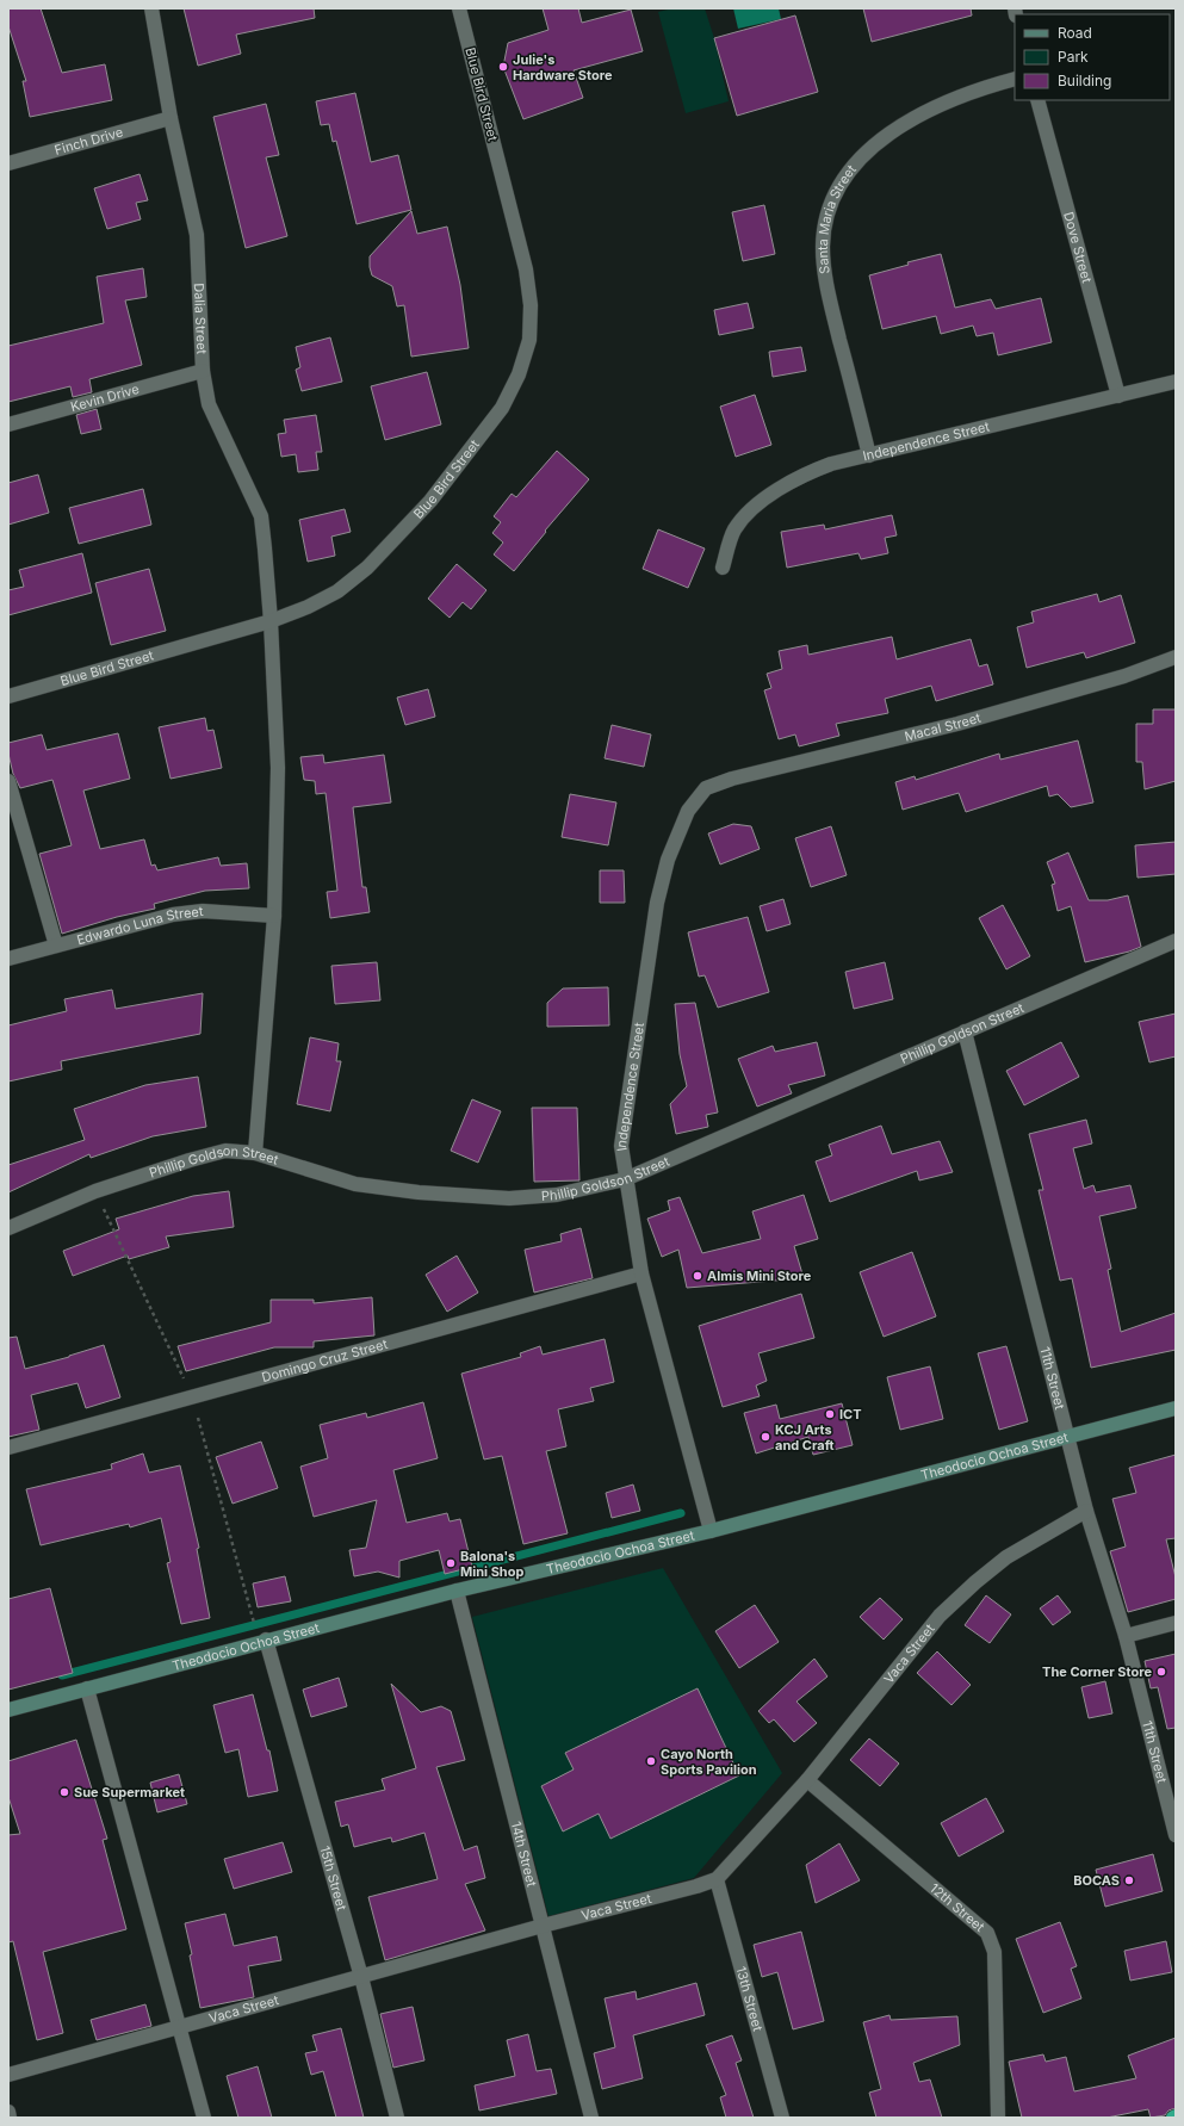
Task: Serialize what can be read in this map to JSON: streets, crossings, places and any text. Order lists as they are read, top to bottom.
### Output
{
  "streets": {
    "street": [
      "Blue Bird Street",
      "Finch Drive",
      "Santa Maria Street",
      "Dove Street",
      "Dalia Street",
      "Kevin Drive",
      "Independence Street",
      "Macal Street",
      "Edwardo Luna Street",
      "Phillip Goldson Street",
      "Domingo Cruz Street",
      "11th Street",
      "Theodocio Ochoa Street",
      "Vaca Street",
      "14th Street",
      "15th Street",
      "12th Street",
      "13th Street"
    ]
  },
  "crossings": [
    ["Blue Bird Street", "Dalia Street"],
    ["Finch Drive", "Dalia Street"],
    ["Santa Maria Street", "Independence Street"],
    ["Dove Street", "Independence Street"],
    ["Dalia Street", "Kevin Drive"],
    ["Dalia Street", "Edwardo Luna Street"],
    ["Dalia Street", "Phillip Goldson Street"],
    ["Independence Street", "Macal Street"],
    ["Independence Street", "Phillip Goldson Street"],
    ["Independence Street", "Domingo Cruz Street"],
    ["Independence Street", "Theodocio Ochoa Street"],
    ["Phillip Goldson Street", "11th Street"],
    ["11th Street", "Theodocio Ochoa Street"],
    ["11th Street", "Vaca Street"],
    ["Theodocio Ochoa Street", "14th Street"],
    ["Theodocio Ochoa Street", "15th Street"],
    ["Vaca Street", "14th Street"],
    ["Vaca Street", "15th Street"],
    ["Vaca Street", "12th Street"],
    ["Vaca Street", "13th Street"]
  ],
  "places": [
    "Julie's Hardware Store",
    "Almis Mini Store",
    "ICT",
    "KCJ Arts and Craft",
    "Balona's Mini Shop",
    "The Corner Store",
    "Cayo North Sports Pavilion",
    "Sue Supermarket",
    "BOCAS"
  ],
  "legend": ["Road", "Park", "Building"]
}
